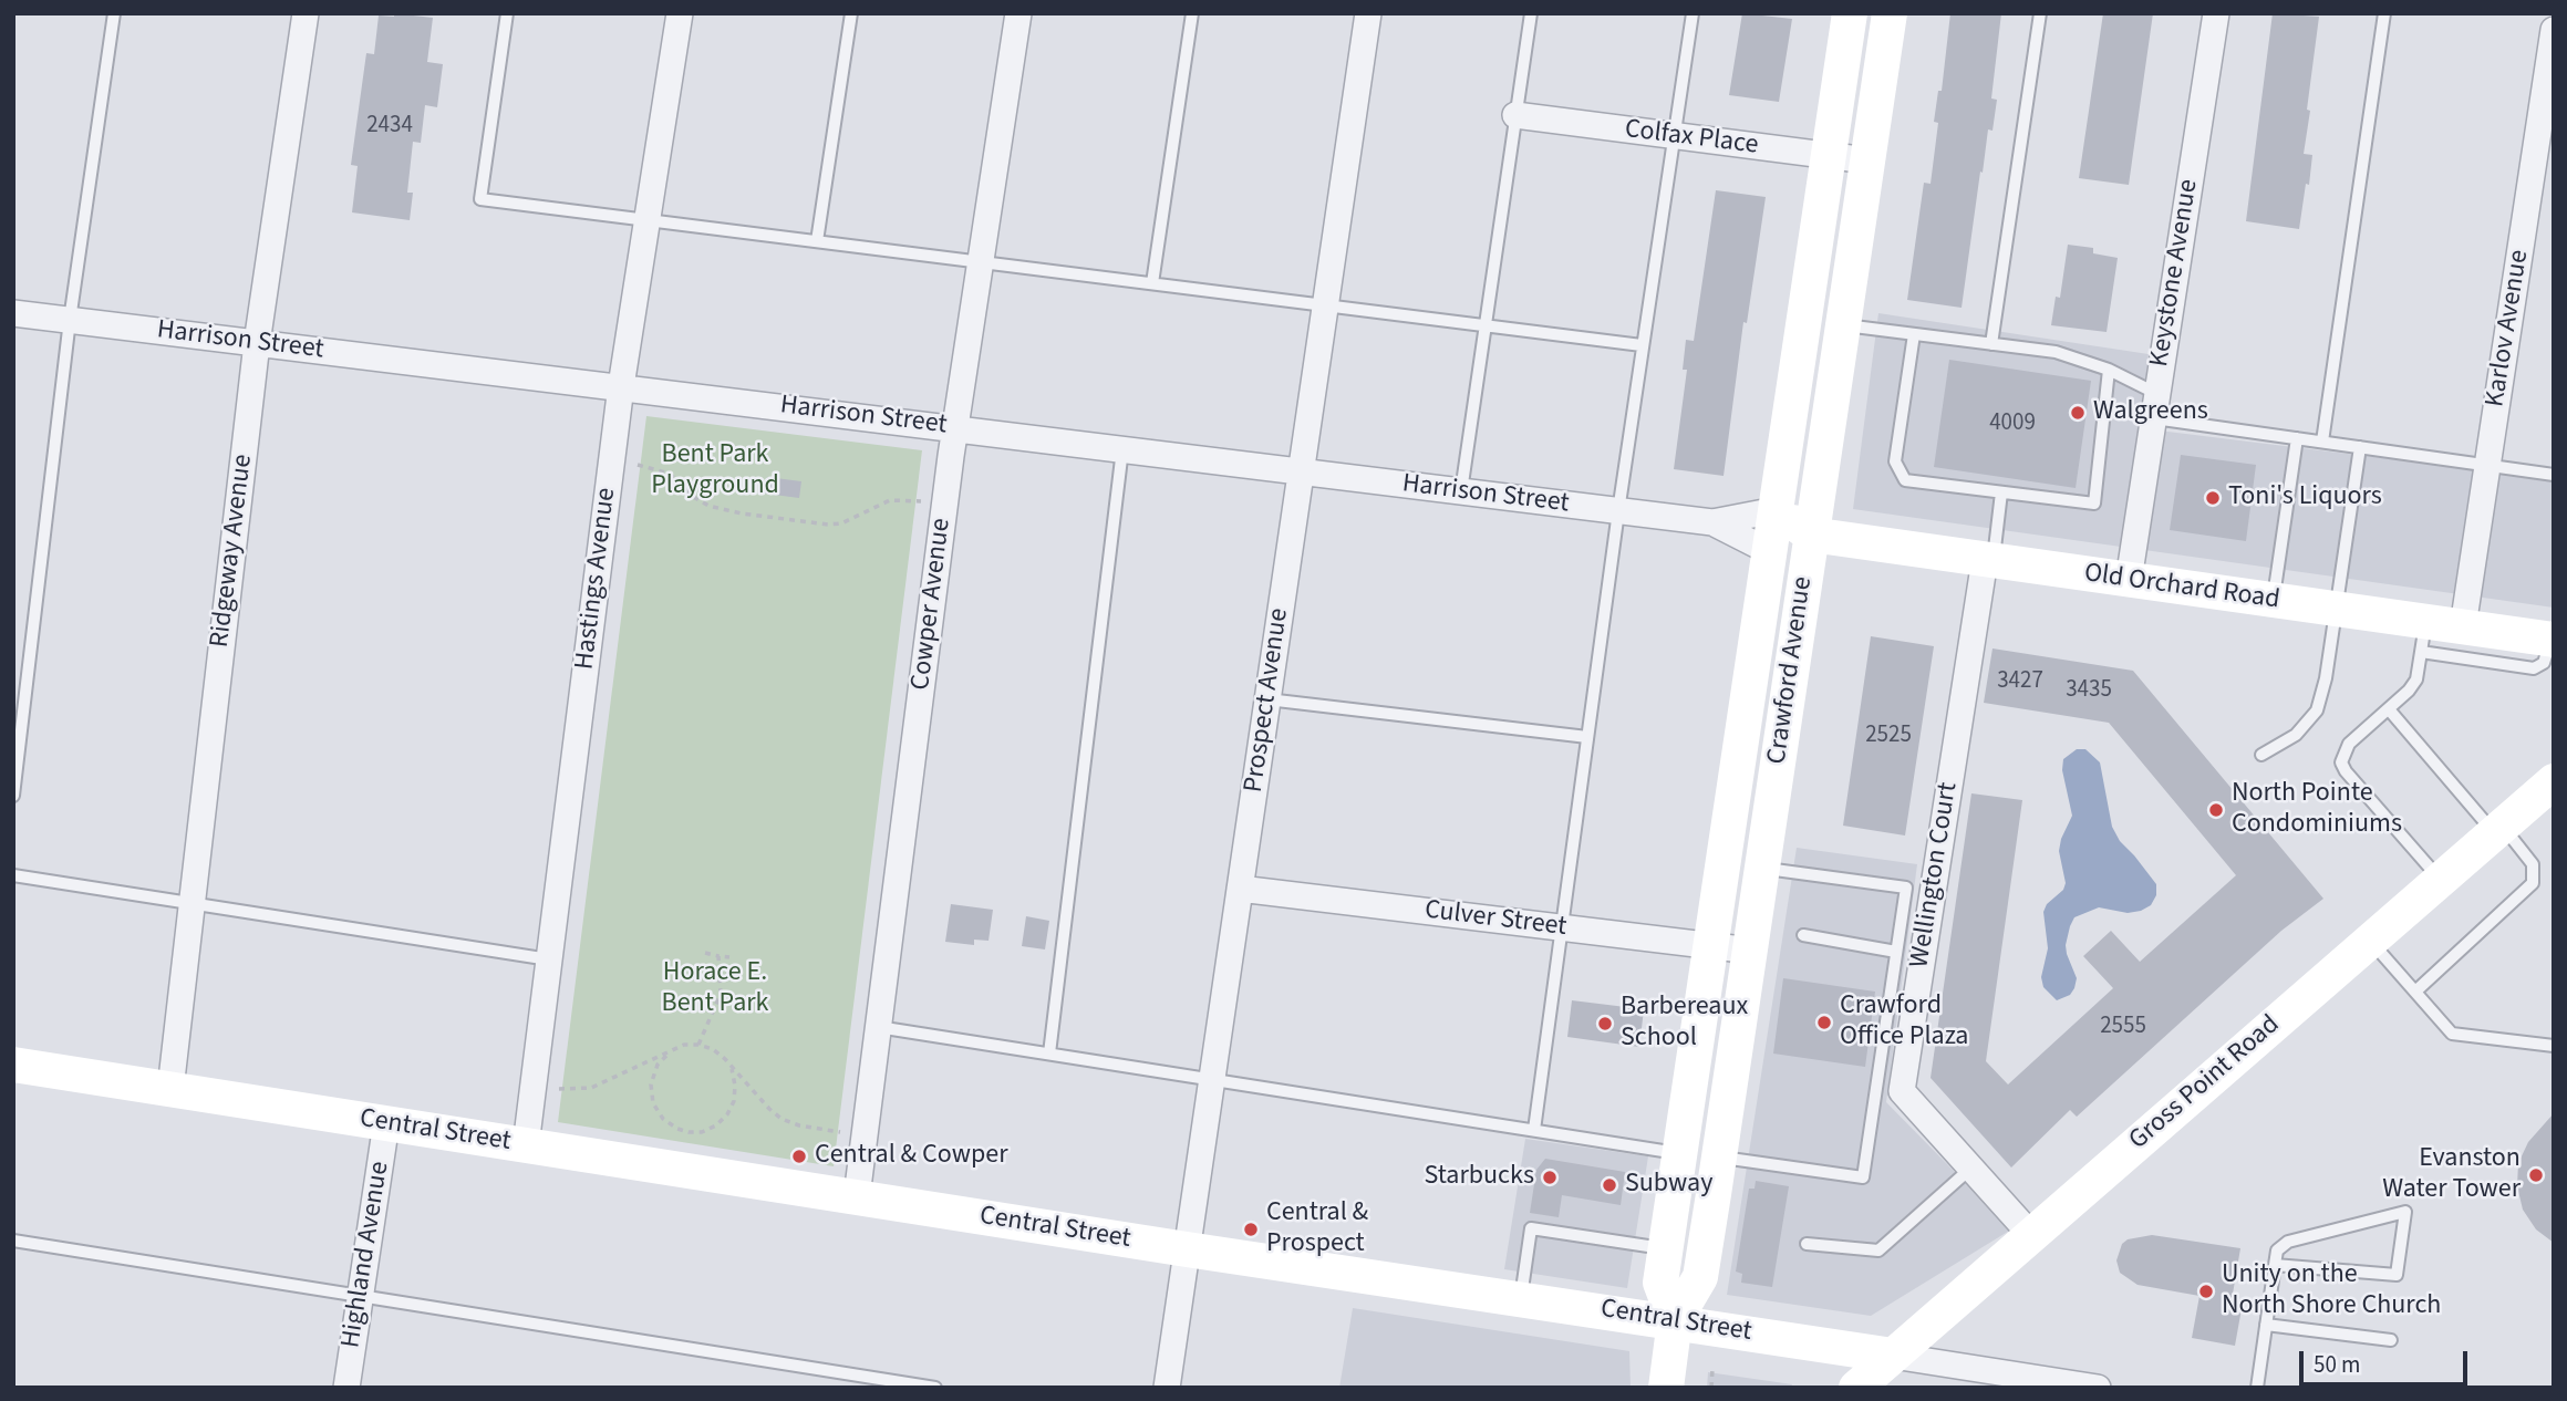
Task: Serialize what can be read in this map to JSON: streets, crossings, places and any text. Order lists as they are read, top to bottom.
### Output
{
  "streets": {
    "main road": [
      "Old Orchard Road",
      "Crawford Avenue",
      "Gross Point Road",
      "Central Street"
    ],
    "street": [
      "Colfax Place",
      "Keystone Avenue",
      "Karlov Avenue",
      "Harrison Street",
      "Ridgeway Avenue",
      "Hastings Avenue",
      "Cowper Avenue",
      "Prospect Avenue",
      "Wellington Court",
      "Culver Street",
      "Highland Avenue"
    ]
  },
  "crossings": [
    ["Colfax Place", "Crawford Avenue"],
    ["Keystone Avenue", "Old Orchard Road"],
    ["Karlov Avenue", "Old Orchard Road"],
    ["Harrison Street", "Ridgeway Avenue"],
    ["Harrison Street", "Hastings Avenue"],
    ["Harrison Street", "Old Orchard Road"],
    ["Harrison Street", "Cowper Avenue"],
    ["Harrison Street", "Crawford Avenue"],
    ["Harrison Street", "Prospect Avenue"],
    ["Ridgeway Avenue", "Central Street"],
    ["Hastings Avenue", "Central Street"],
    ["Old Orchard Road", "Crawford Avenue"],
    ["Old Orchard Road", "Wellington Court"],
    ["Cowper Avenue", "Central Street"],
    ["Crawford Avenue", "Culver Street"],
    ["Crawford Avenue", "Central Street"],
    ["Prospect Avenue", "Culver Street"],
    ["Prospect Avenue", "Central Street"],
    ["Wellington Court", "Gross Point Road"],
    ["Gross Point Road", "Central Street"],
    ["Central Street", "Highland Avenue"]
  ],
  "parks": ["Bent Park Playground", "Horace E. Bent Park"],
  "places": [
    "Walgreens",
    "Toni's Liquors",
    "North Pointe Condominiums",
    "Crawford Office Plaza",
    "Barbereaux School",
    "Central & Cowper",
    "Evanston Water Tower",
    "Starbucks",
    "Subway",
    "Central & Prospect",
    "Unity on the North Shore Church"
  ],
  "house_numbers": [
    "2434",
    "4009",
    "3427",
    "3435",
    "2525",
    "2555"
  ],
  "scale_bar": "50 m"
}
